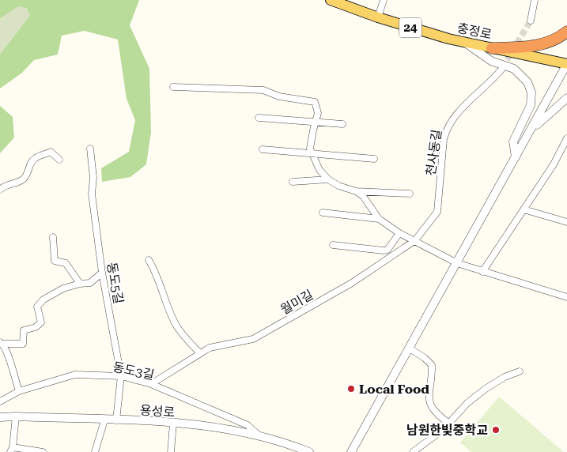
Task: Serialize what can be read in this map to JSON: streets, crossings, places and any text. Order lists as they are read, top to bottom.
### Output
{
  "streets": {
    "main road": ["24", "충정로"],
    "street": [
      "천사동길",
      "동도5길",
      "월미길",
      "동도3길",
      "용성로"
    ]
  },
  "crossings": [
    ["천사동길", "월미길"],
    ["동도5길", "동도3길"],
    ["동도5길", "용성로"],
    ["월미길", "동도3길"],
    ["동도3길", "용성로"]
  ],
  "places": ["Local Food", "남원한빛중학교"]
}
